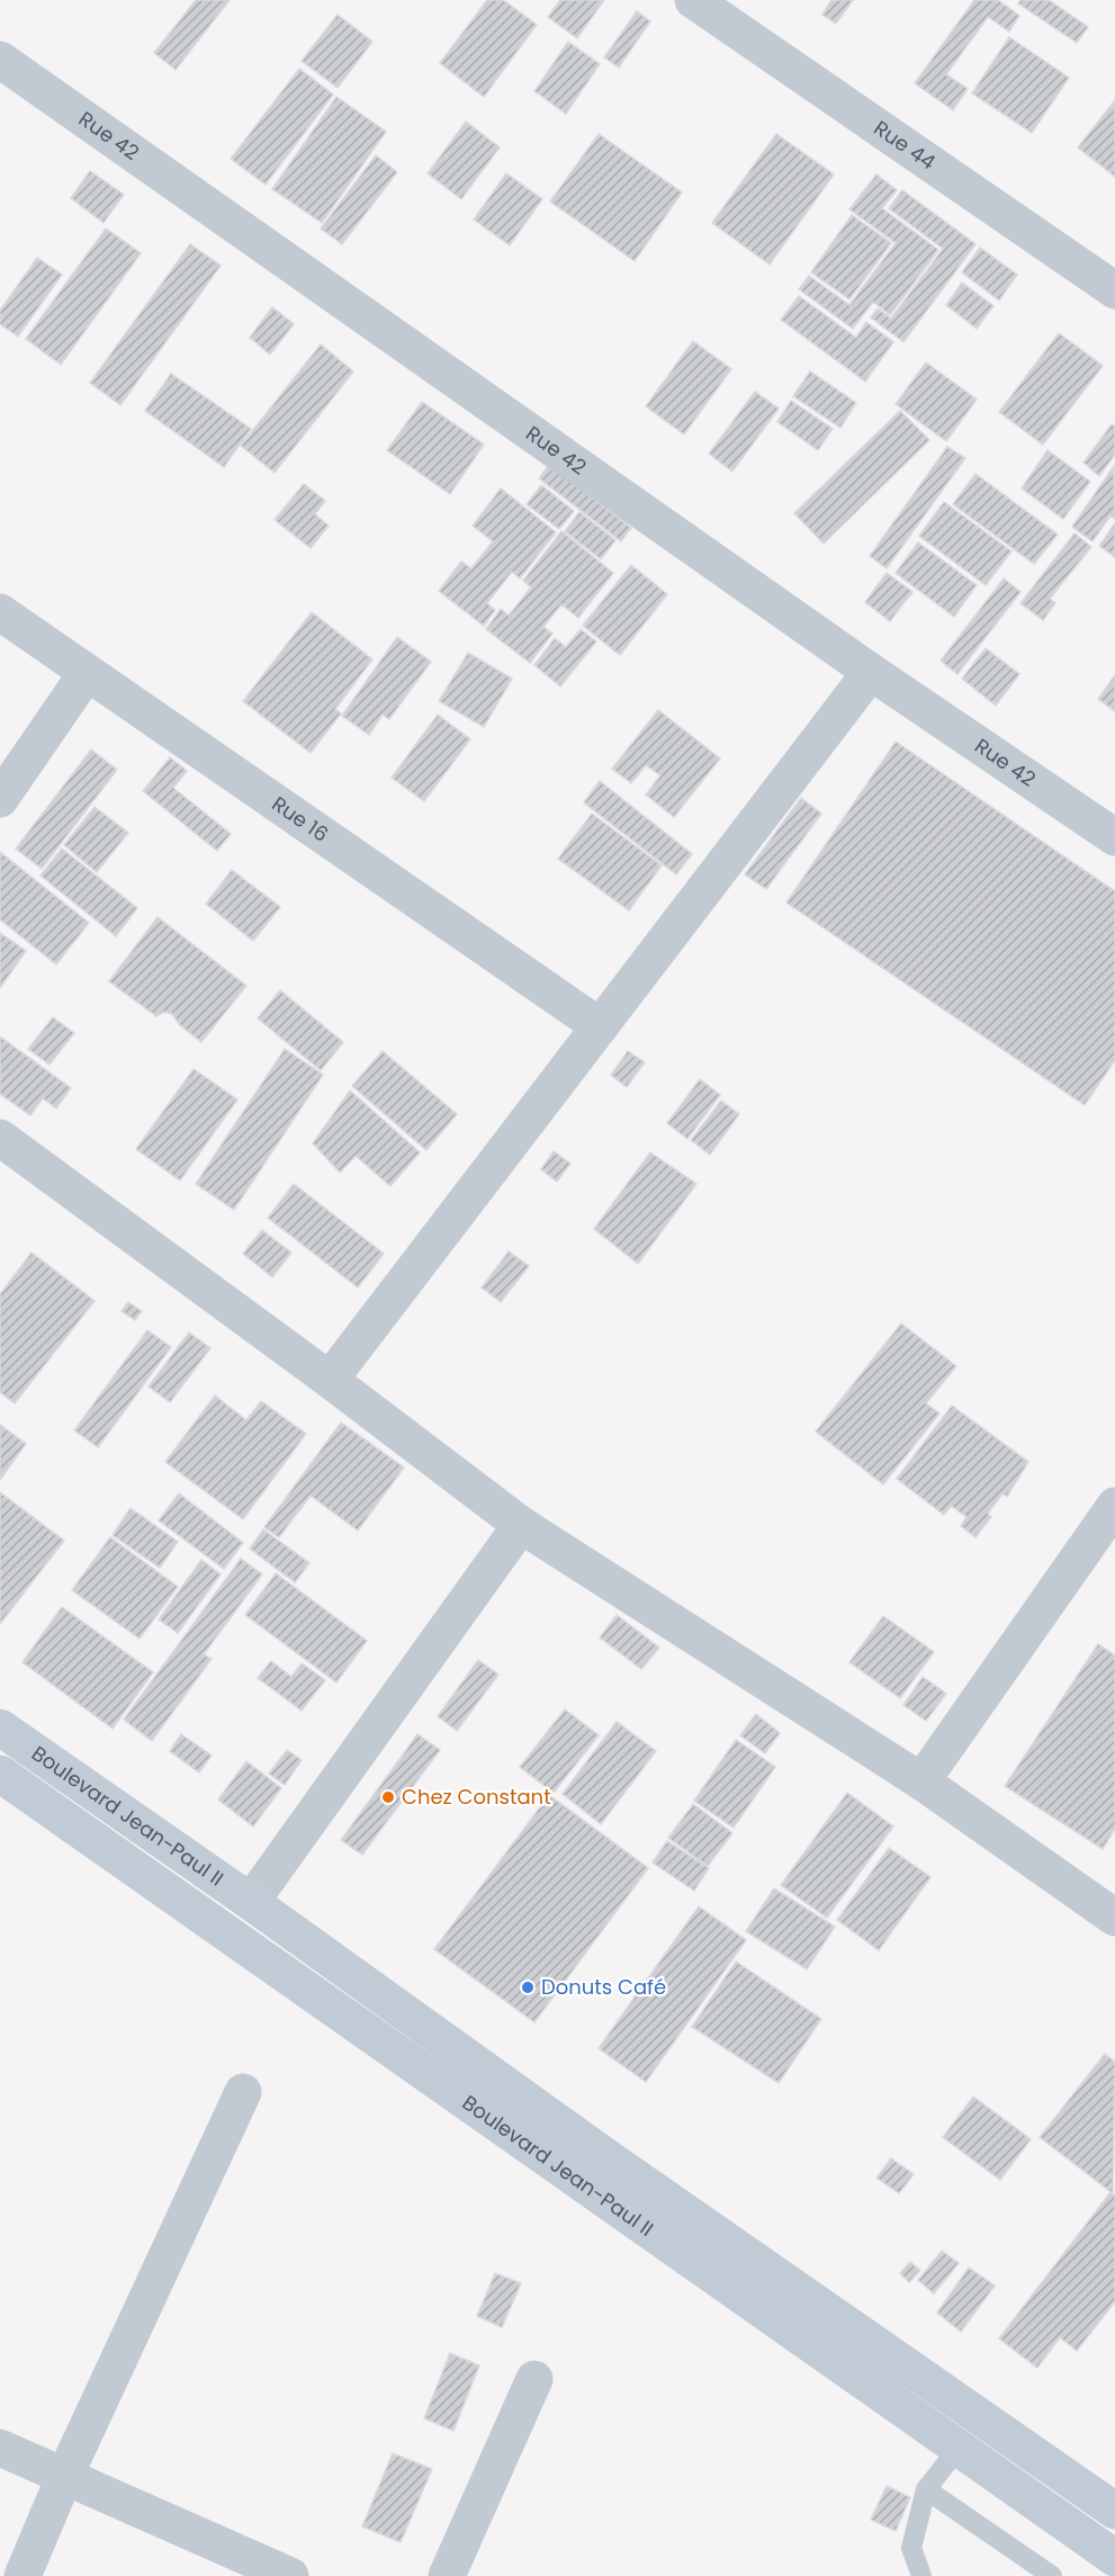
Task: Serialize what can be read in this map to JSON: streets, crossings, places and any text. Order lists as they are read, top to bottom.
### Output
{
  "streets": {
    "main road": ["Boulevard Jean-Paul II"],
    "street": ["Rue 42", "Rue 44", "Rue 16"]
  },
  "places": ["Chez Constant", "Donuts Café"]
}
